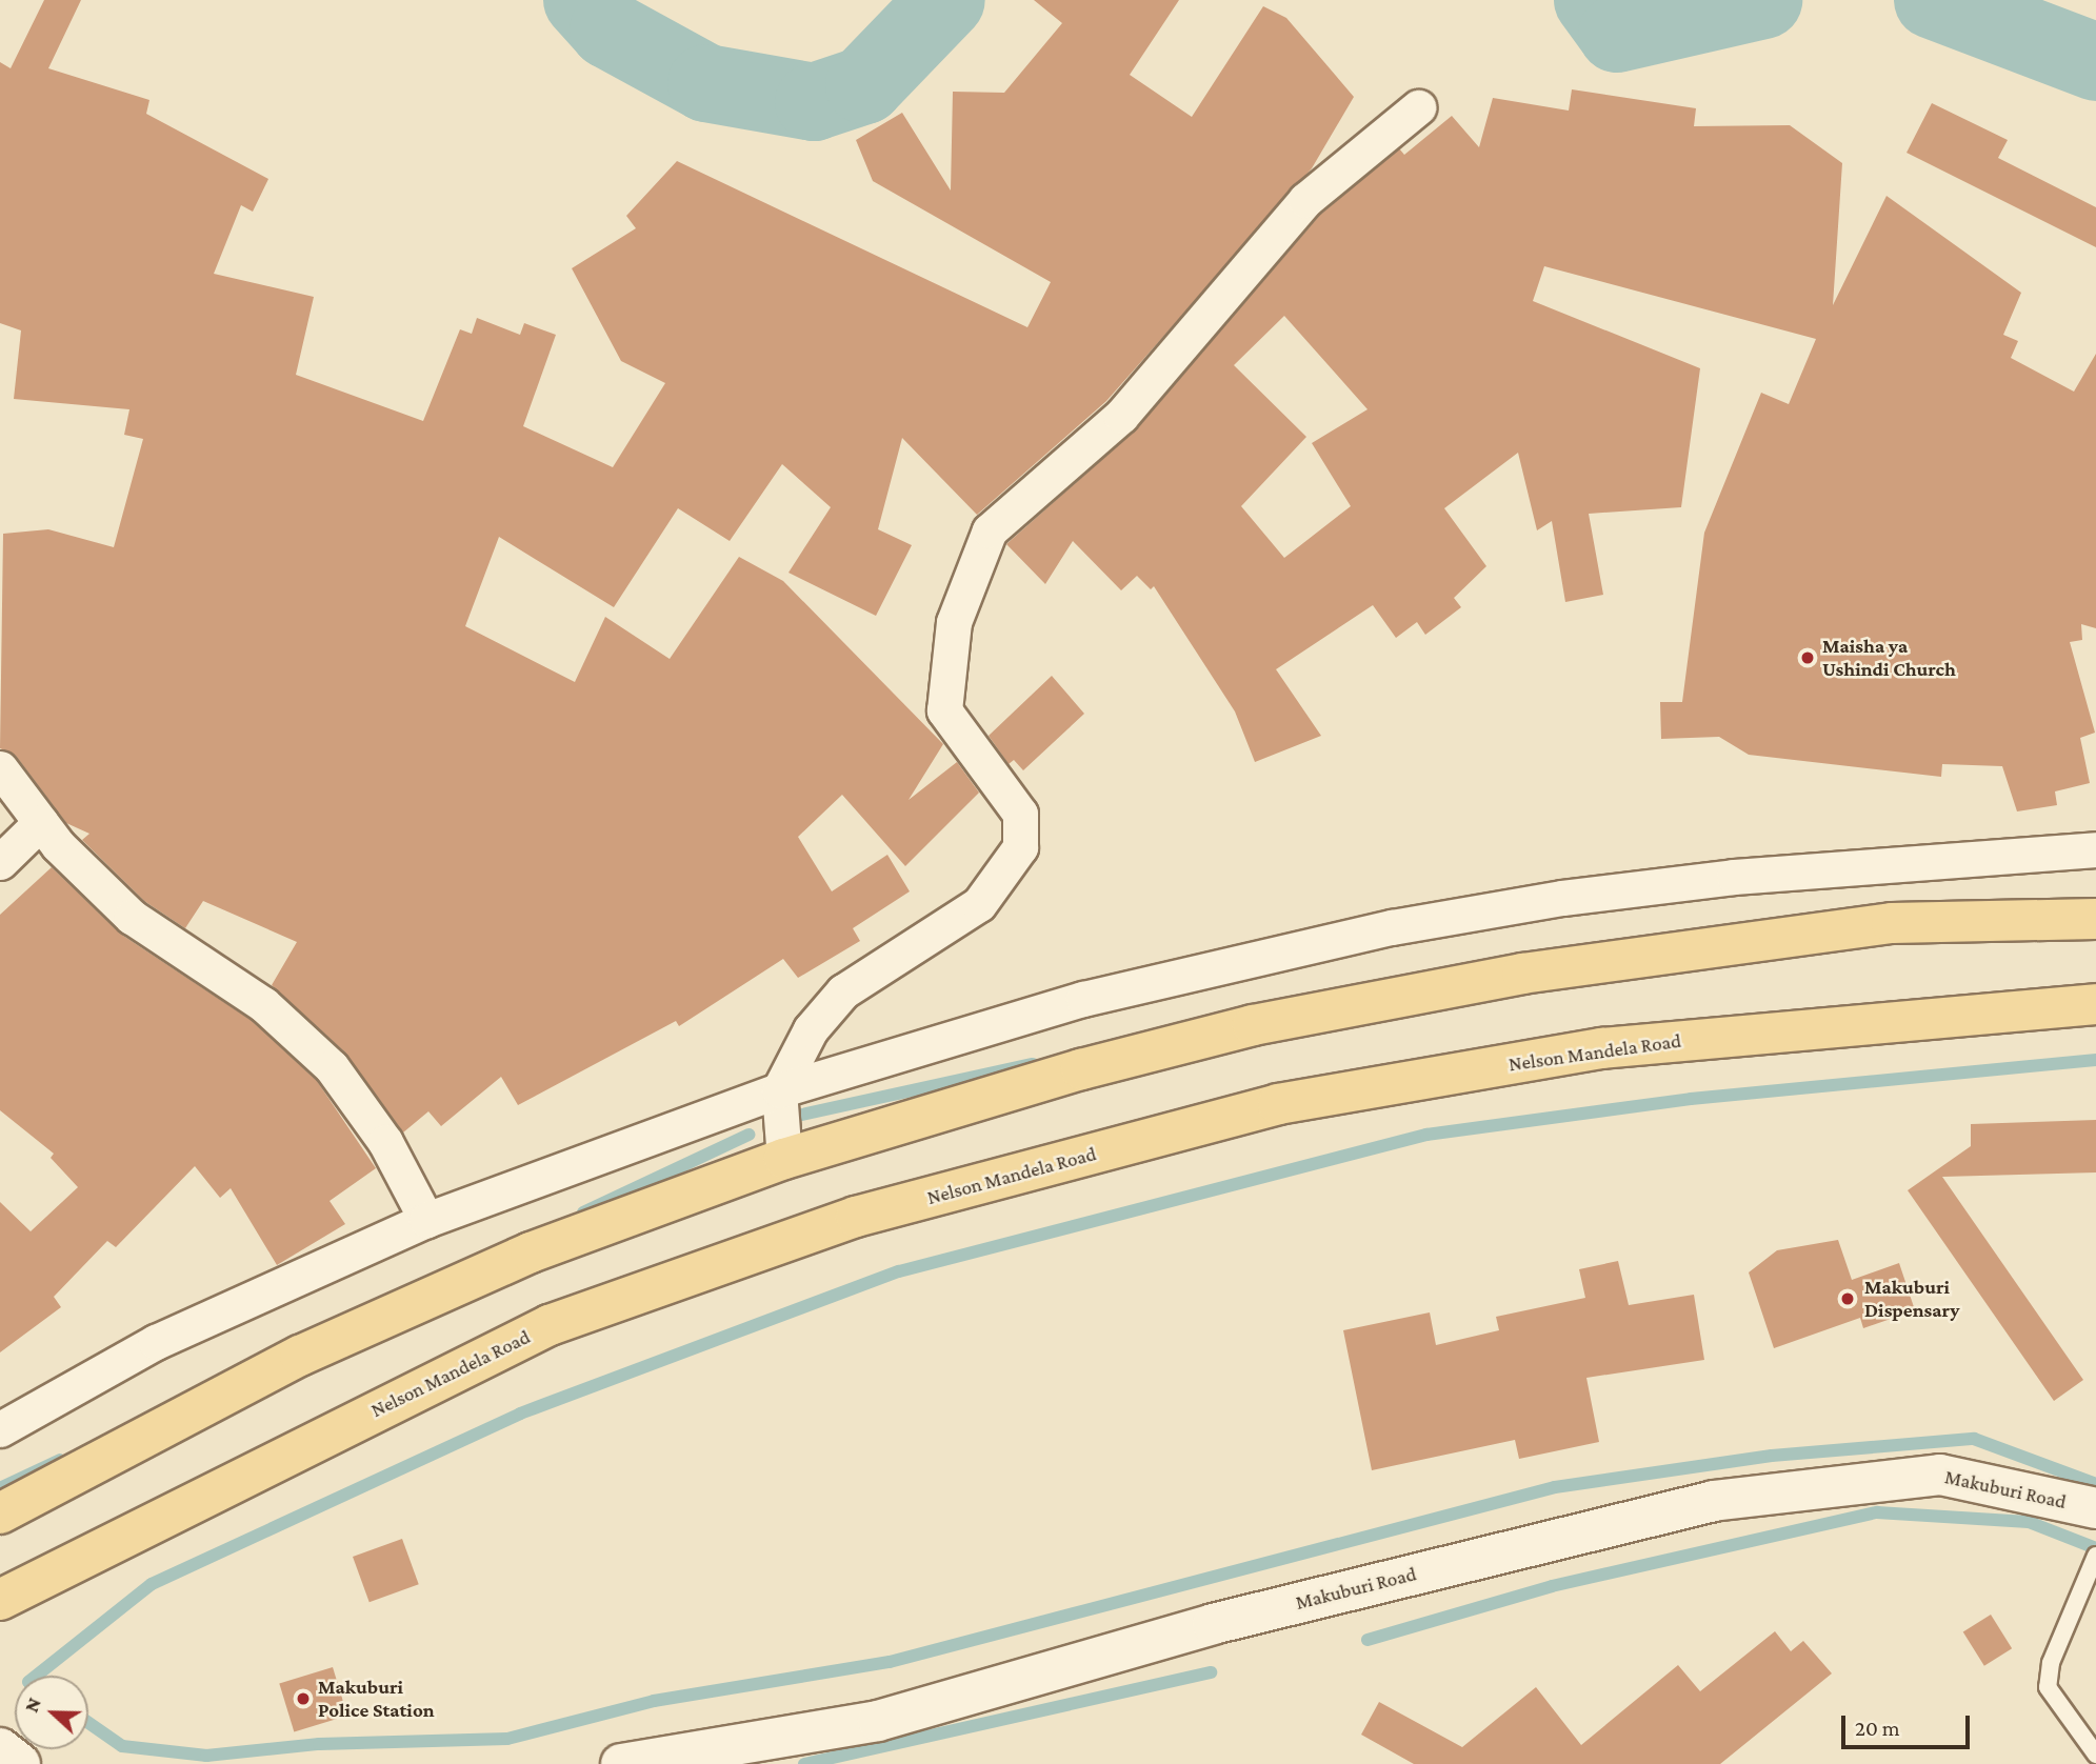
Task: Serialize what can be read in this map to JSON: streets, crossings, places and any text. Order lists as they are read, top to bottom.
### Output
{
  "streets": {
    "main road": ["Nelson Mandela Road"],
    "street": ["Makuburi Road"]
  },
  "places": ["Maisha ya Ushindi Church", "Makuburi Dispensary", "Makuburi Police Station"],
  "scale_bar": "20 m",
  "north": "left"
}
